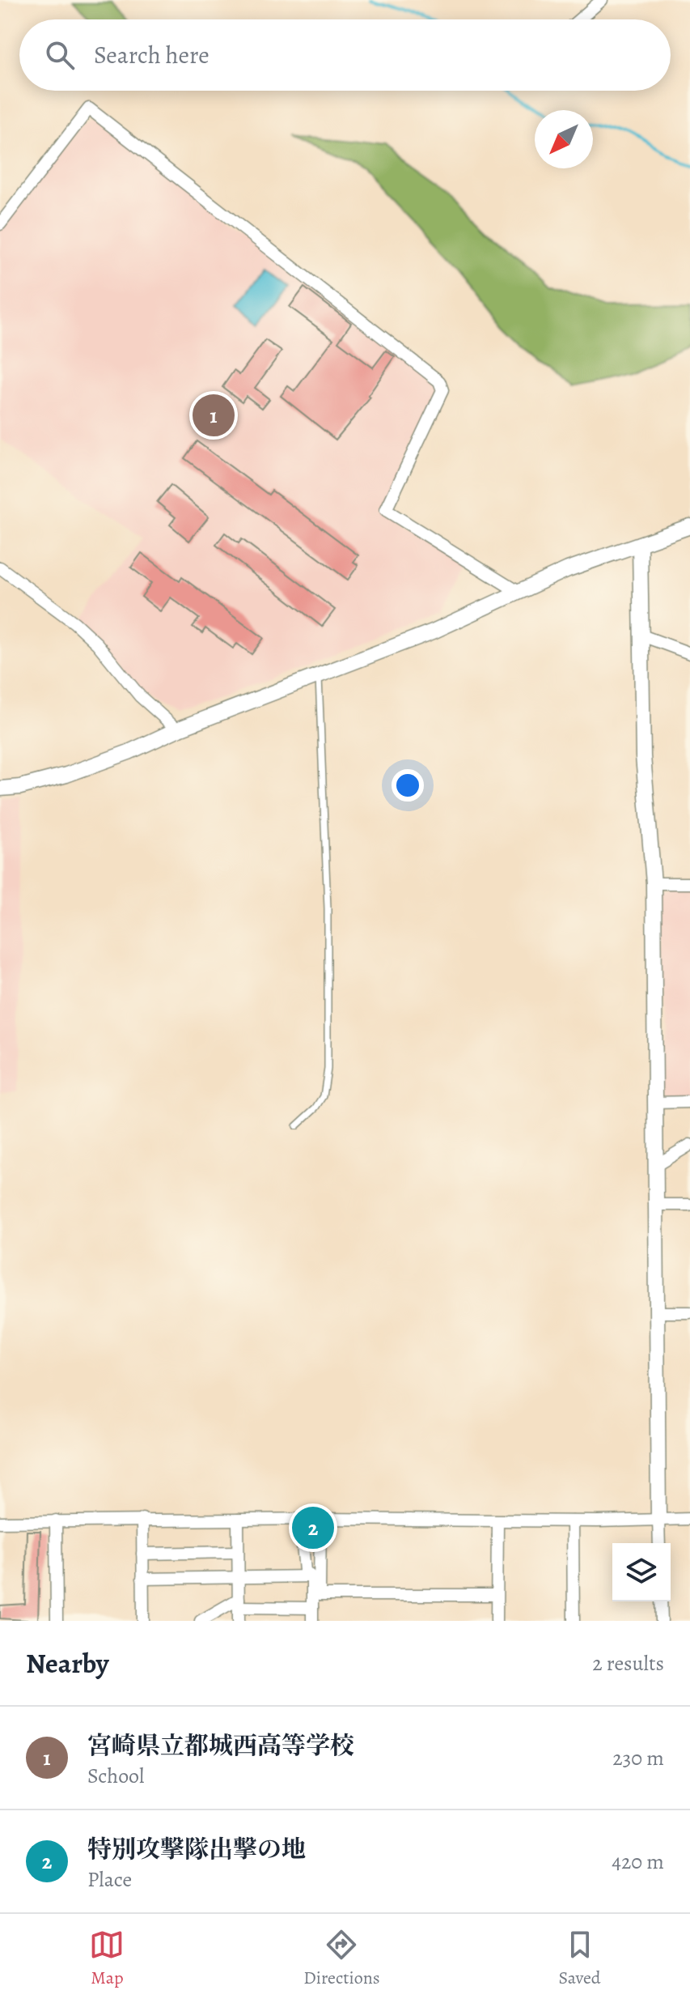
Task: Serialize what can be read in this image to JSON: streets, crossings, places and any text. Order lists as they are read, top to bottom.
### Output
{
  "north": "bottom left",
  "page": {
    "search": "Search here",
    "pins": ["1", "2"],
    "heading": ["Nearby", "2 results"],
    "list": [
      {
        "mark": "1",
        "name": "宮崎県立都城西高等学校",
        "note": "School",
        "value": "230 m"
      },
      {
        "mark": "2",
        "name": "特別攻撃隊出撃の地",
        "note": "Place",
        "value": "420 m"
      }
    ],
    "nav": ["Map", "Directions", "Saved"]
  }
}
